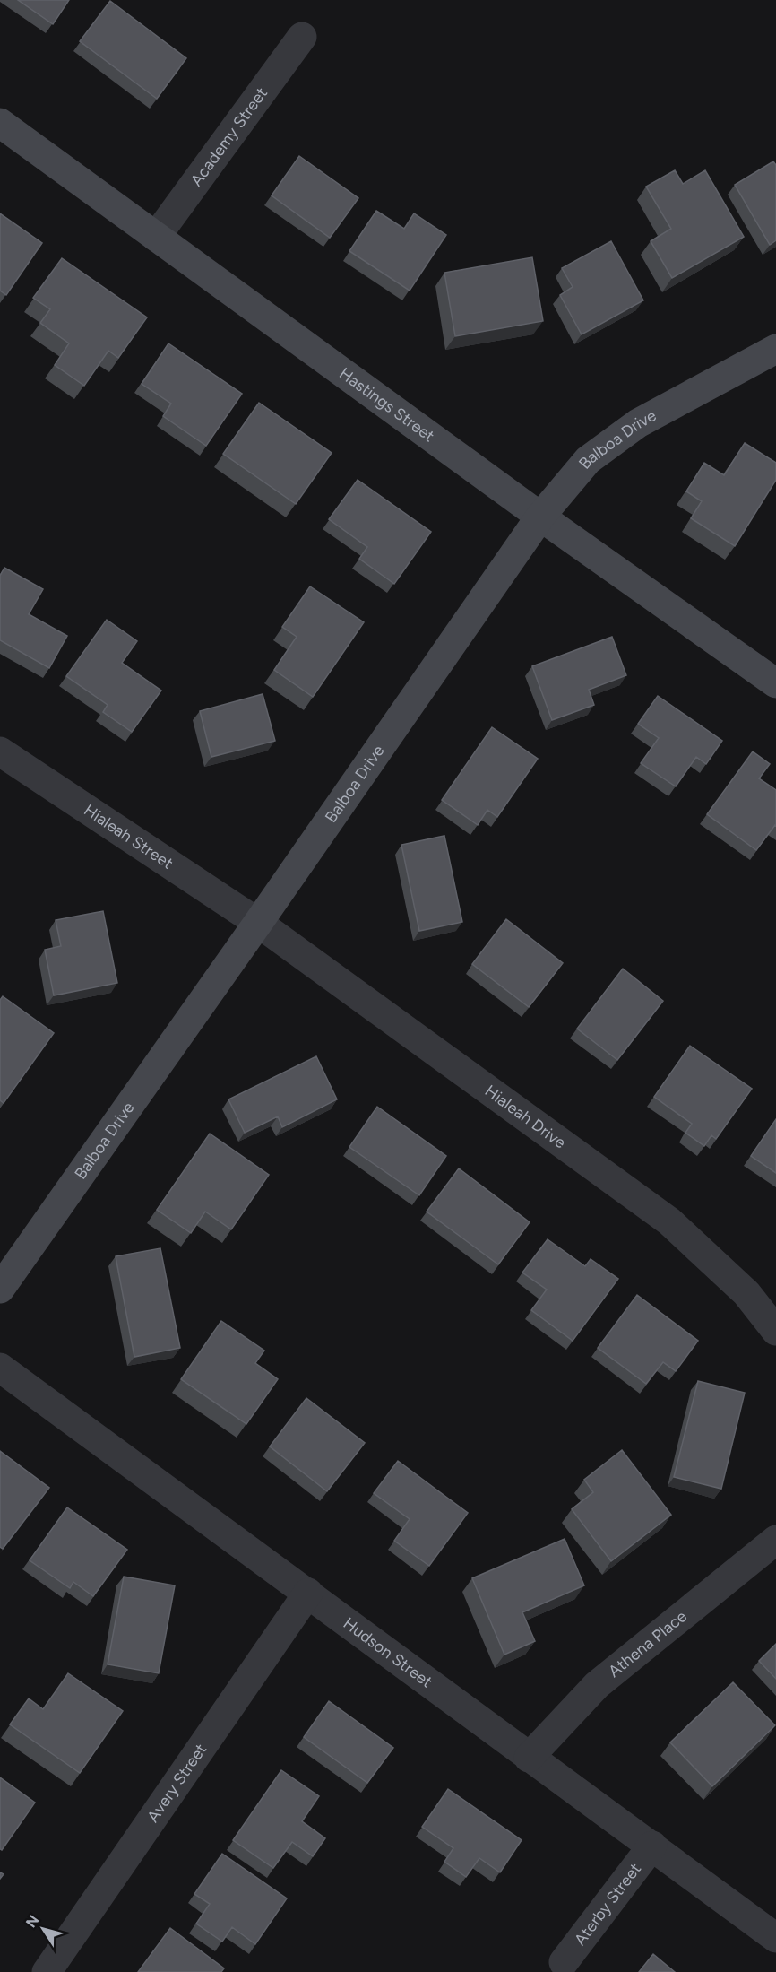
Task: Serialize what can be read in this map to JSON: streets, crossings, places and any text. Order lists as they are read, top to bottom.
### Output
{
  "streets": {
    "street": [
      "Academy Street",
      "Hastings Street",
      "Balboa Drive",
      "Hialeah Street",
      "Hialeah Drive",
      "Athena Place",
      "Hudson Street",
      "Avery Street",
      "Aterby Street"
    ]
  },
  "crossings": [
    ["Academy Street", "Hastings Street"],
    ["Hastings Street", "Balboa Drive"],
    ["Balboa Drive", "Hialeah Street"],
    ["Balboa Drive", "Hialeah Drive"],
    ["Hialeah Street", "Hialeah Drive"],
    ["Athena Place", "Hudson Street"],
    ["Hudson Street", "Avery Street"],
    ["Hudson Street", "Aterby Street"]
  ],
  "north": "top left"
}
